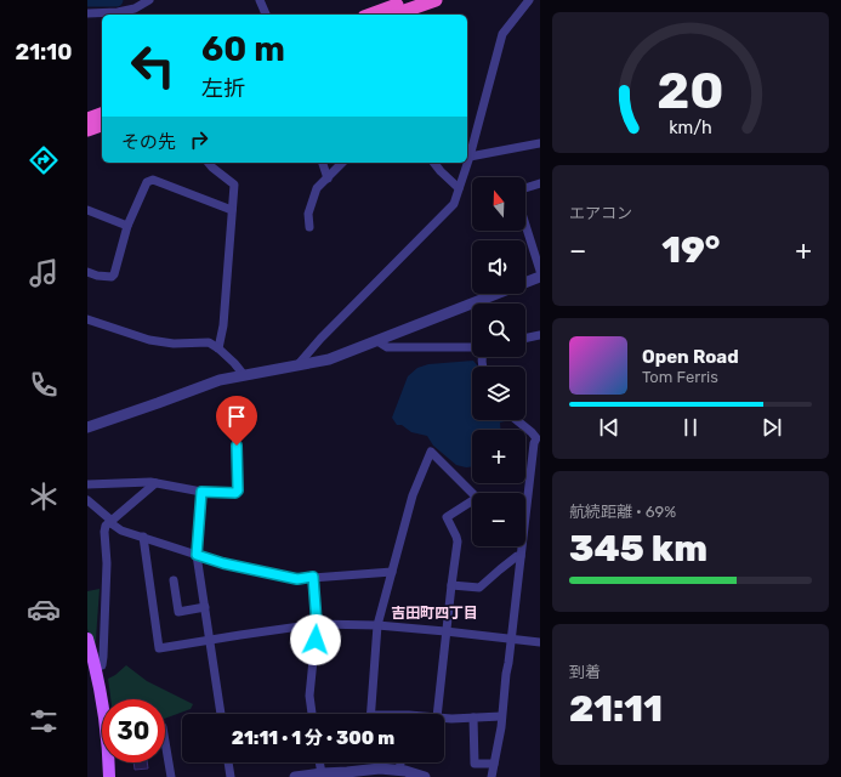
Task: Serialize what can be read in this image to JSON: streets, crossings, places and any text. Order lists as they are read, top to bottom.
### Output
{
  "districts": ["吉田町四丁目"],
  "north": "top",
  "page": {
    "tabs": "21:10",
    "turn": ["60 m", "左折"],
    "then": "その先",
    "tile": [
      "エアコン",
      ["航続距離 · 69%", "345 km"],
      ["到着", "21:11"]
    ],
    "map_buttons": ["+", "−"],
    "heat": ["−", "19°", "+"],
    "song": ["Open Road", "Tom Ferris"],
    "limit": "30",
    "trip": "21:11 · 1 分 · 300 m",
    "gauge": ["20", "km/h"]
  }
}
